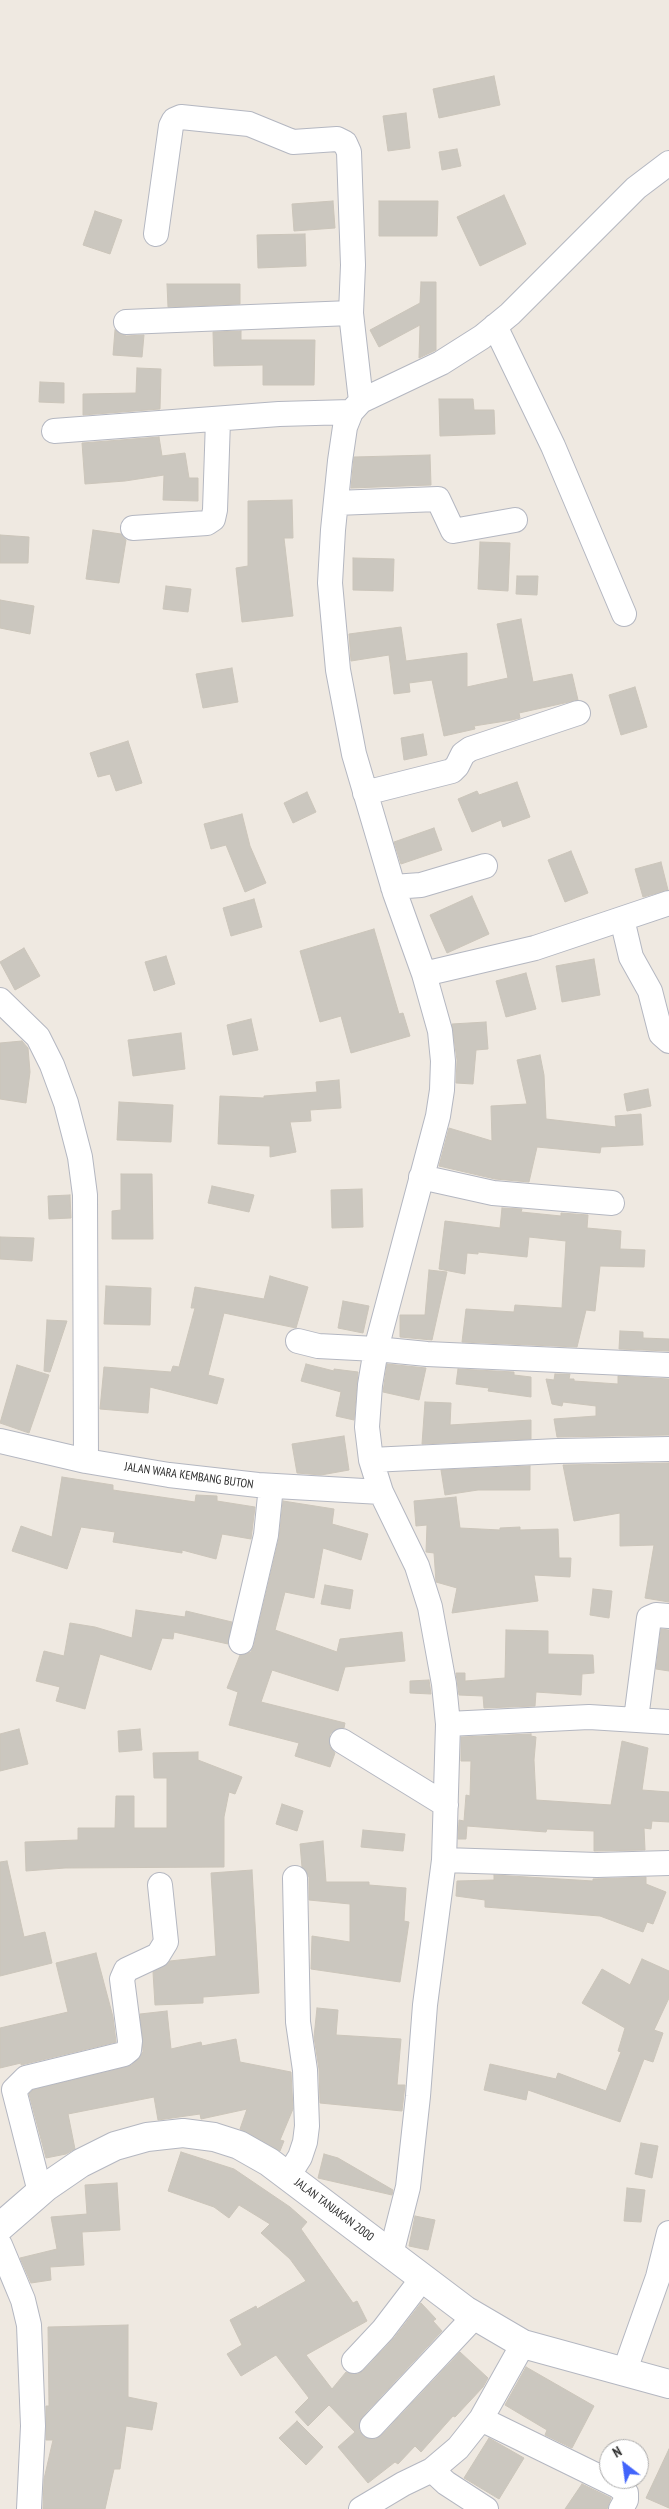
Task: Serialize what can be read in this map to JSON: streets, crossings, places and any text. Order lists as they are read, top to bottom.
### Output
{
  "streets": {
    "street": ["JALAN WARA KEMBANG BUTON", "JALAN TANJAKAN 2000"]
  },
  "north": "top left"
}
